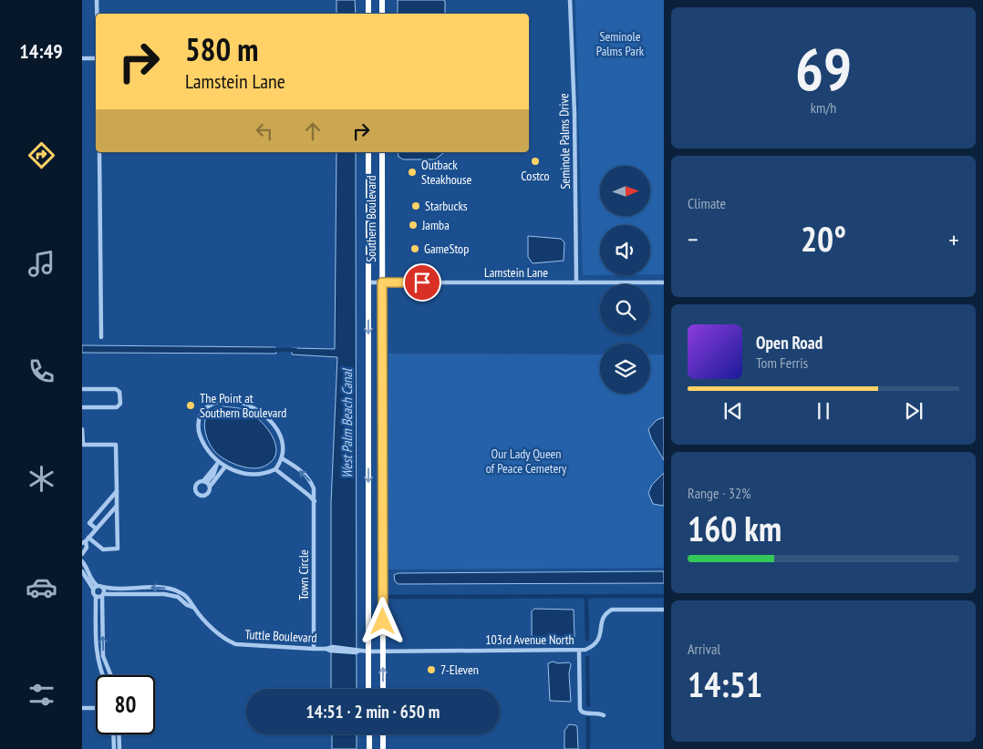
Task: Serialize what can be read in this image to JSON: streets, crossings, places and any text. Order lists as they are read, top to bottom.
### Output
{
  "streets": {
    "highway": ["Southern Boulevard"],
    "street": [
      "Seminole Palms Drive",
      "Lamstein Lane",
      "Town Circle",
      "Tuttle Boulevard",
      "103rd Avenue North"
    ]
  },
  "crossings": [
    ["Seminole Palms Drive", "Lamstein Lane"],
    ["Southern Boulevard", "Lamstein Lane"],
    ["Southern Boulevard", "Tuttle Boulevard"],
    ["Southern Boulevard", "103rd Avenue North"],
    ["Town Circle", "Tuttle Boulevard"],
    ["Tuttle Boulevard", "103rd Avenue North"]
  ],
  "water": ["West Palm Beach Canal"],
  "parks": ["Seminole Palms Park", "Our Lady Queen of Peace Cemetery"],
  "places": [
    "Costco",
    "Outback Steakhouse",
    "Starbucks",
    "Jamba",
    "GameStop",
    "The Point at Southern Boulevard",
    "7-Eleven"
  ],
  "north": "right",
  "page": {
    "tabs": "14:49",
    "tile": [
      ["69", "km/h"],
      "Climate",
      ["Range · 32%", "160 km"],
      ["Arrival", "14:51"]
    ],
    "turn": ["580 m", "Lamstein Lane"],
    "heat": ["−", "20°", "+"],
    "song": ["Open Road", "Tom Ferris"],
    "limit": "80",
    "trip": "14:51 · 2 min · 650 m"
  }
}
